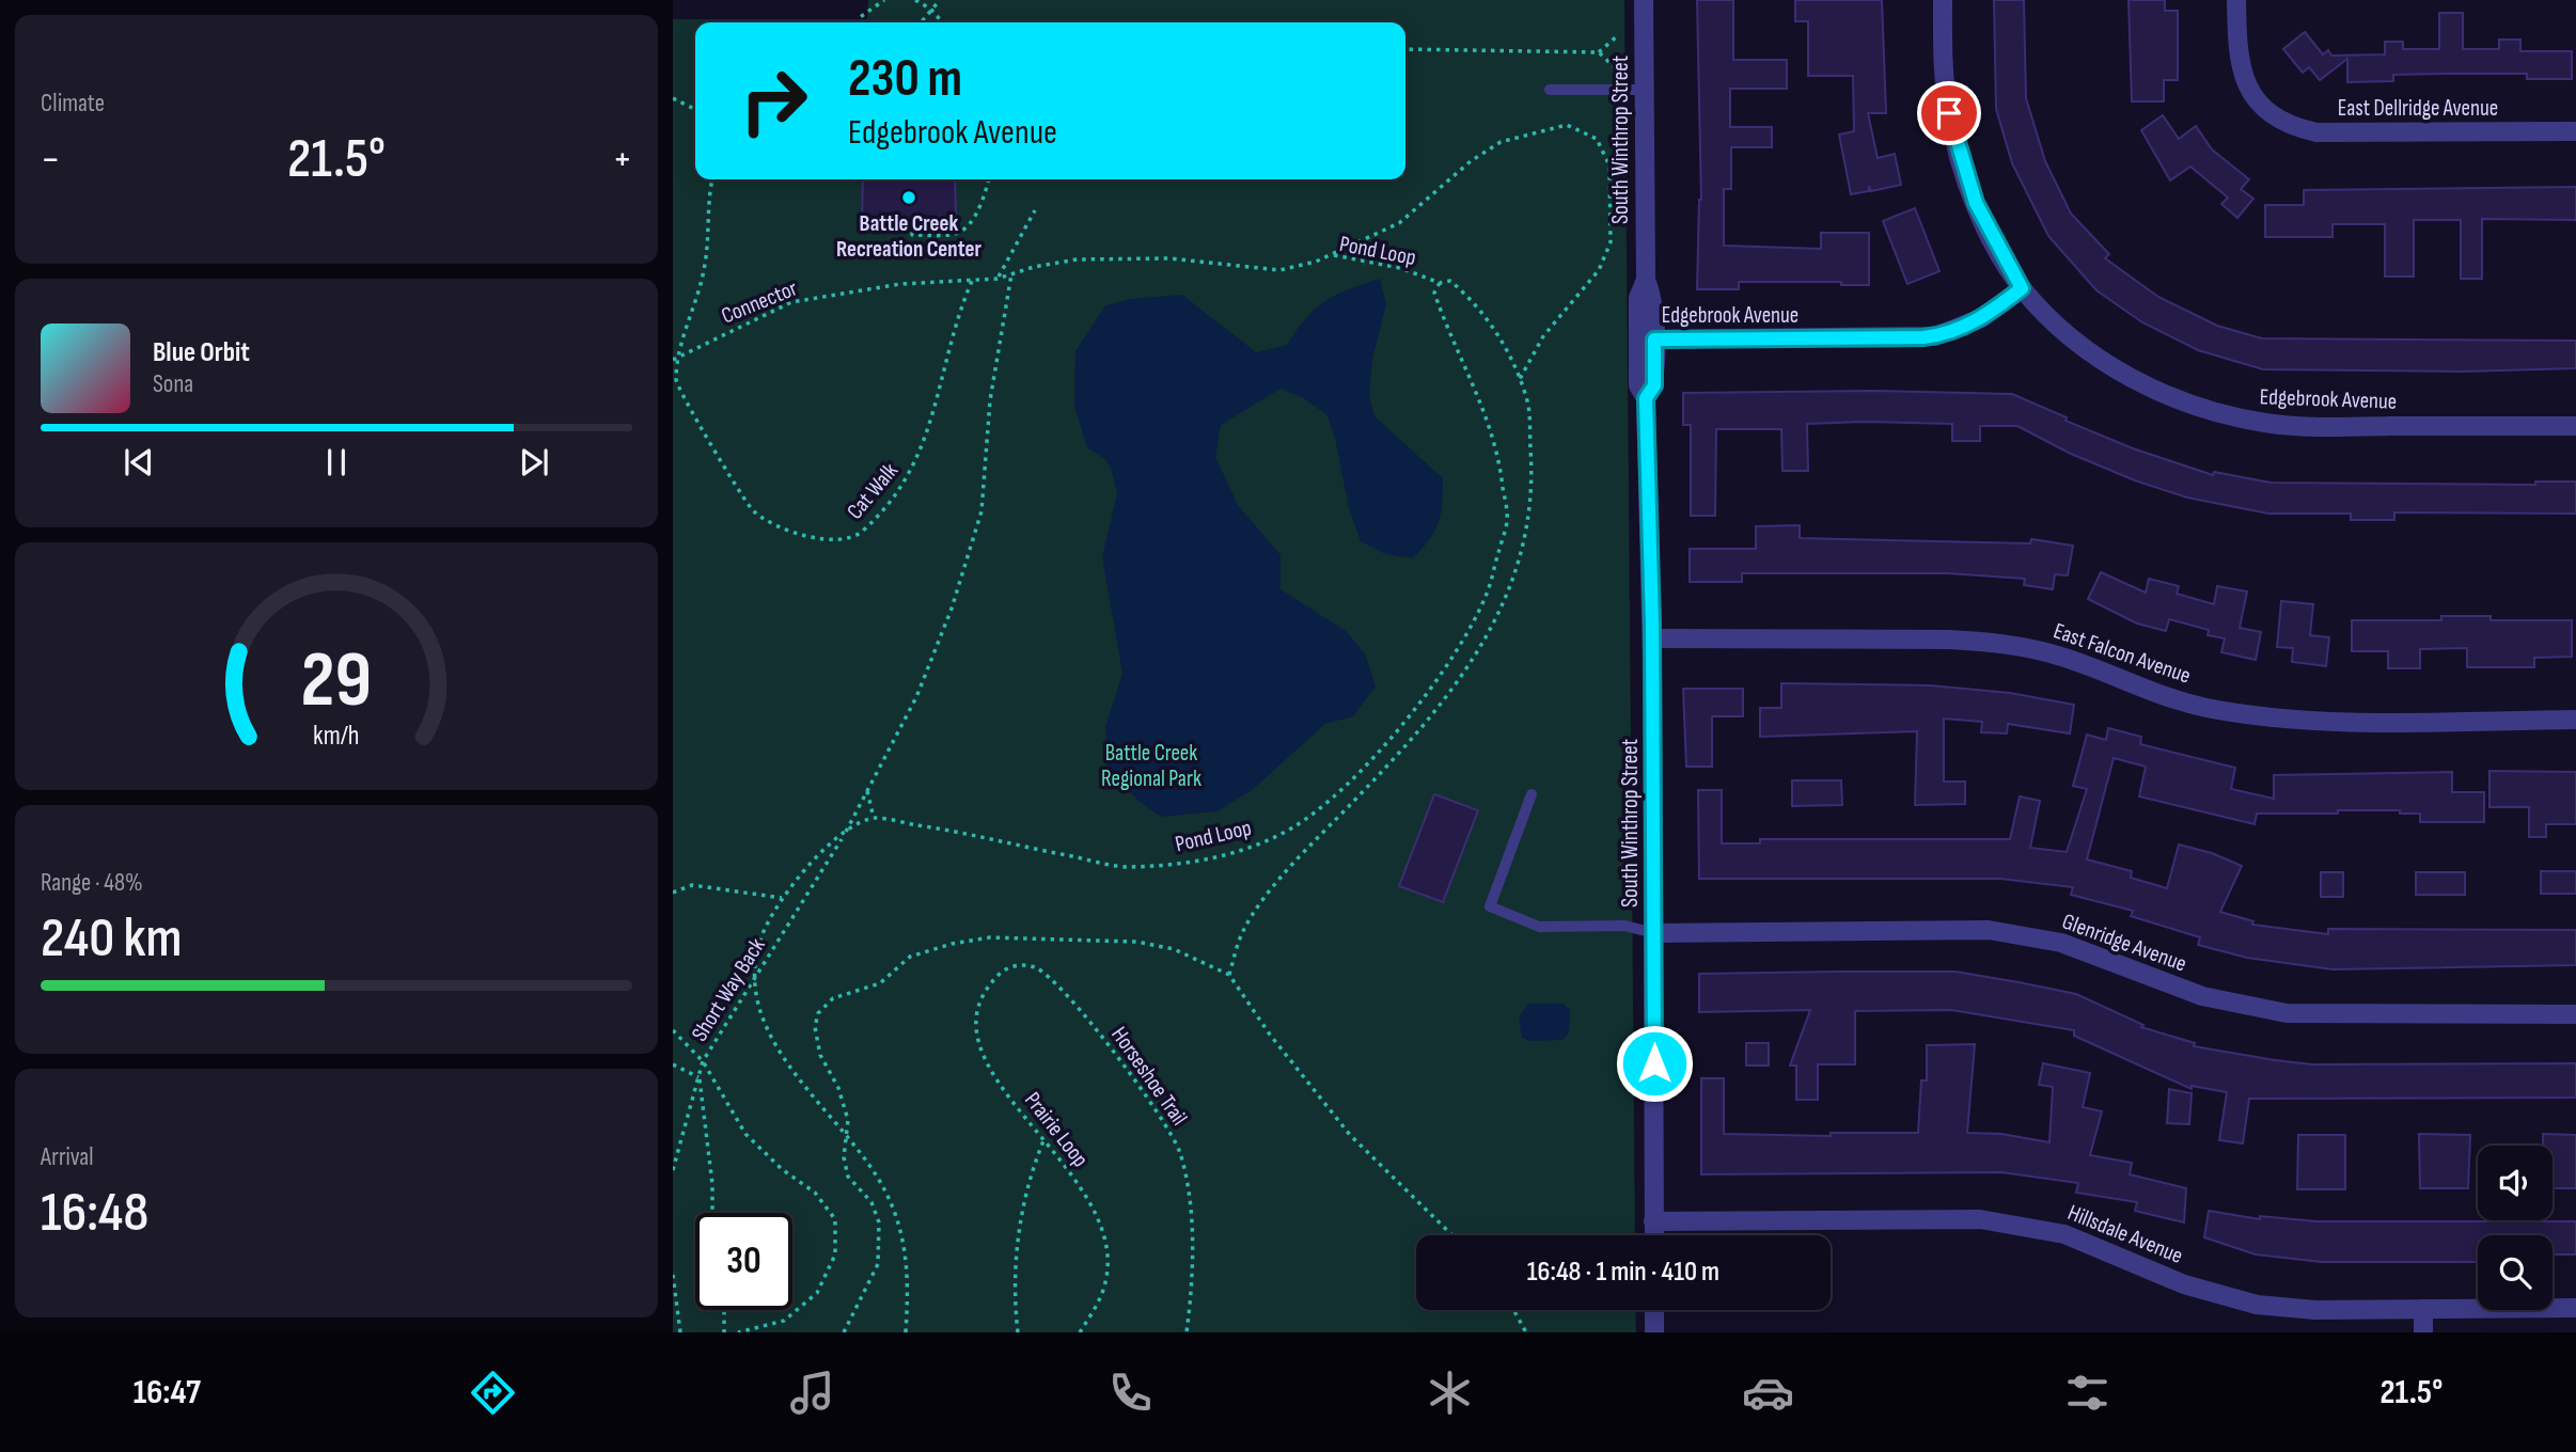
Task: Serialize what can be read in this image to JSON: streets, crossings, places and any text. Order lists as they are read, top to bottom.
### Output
{
  "streets": {
    "street": [
      "East Dellridge Avenue",
      "South Winthrop Street",
      "Edgebrook Avenue",
      "East Falcon Avenue",
      "Glenridge Avenue",
      "Hillsdale Avenue"
    ],
    "path": [
      "Pond Loop",
      "Connector",
      "Cat Walk",
      "Short Way Back",
      "Horseshoe Trail",
      "Prairie Loop"
    ]
  },
  "crossings": [
    ["South Winthrop Street", "Edgebrook Avenue"],
    ["South Winthrop Street", "East Falcon Avenue"],
    ["South Winthrop Street", "Glenridge Avenue"],
    ["South Winthrop Street", "Hillsdale Avenue"],
    ["Pond Loop", "Connector"],
    ["Connector", "Cat Walk"],
    ["Horseshoe Trail", "Prairie Loop"]
  ],
  "parks": ["Battle Creek Regional Park"],
  "places": ["Battle Creek Recreation Center"],
  "page": {
    "tile": [
      "Climate",
      ["Range · 48%", "240 km"],
      ["Arrival", "16:48"]
    ],
    "turn": ["230 m", "Edgebrook Avenue"],
    "heat": ["−", "21.5°", "+"],
    "song": ["Blue Orbit", "Sona"],
    "limit": "30",
    "trip": "16:48 · 1 min · 410 m",
    "tabs": ["16:47", "21.5°"],
    "gauge": ["29", "km/h"]
  }
}
